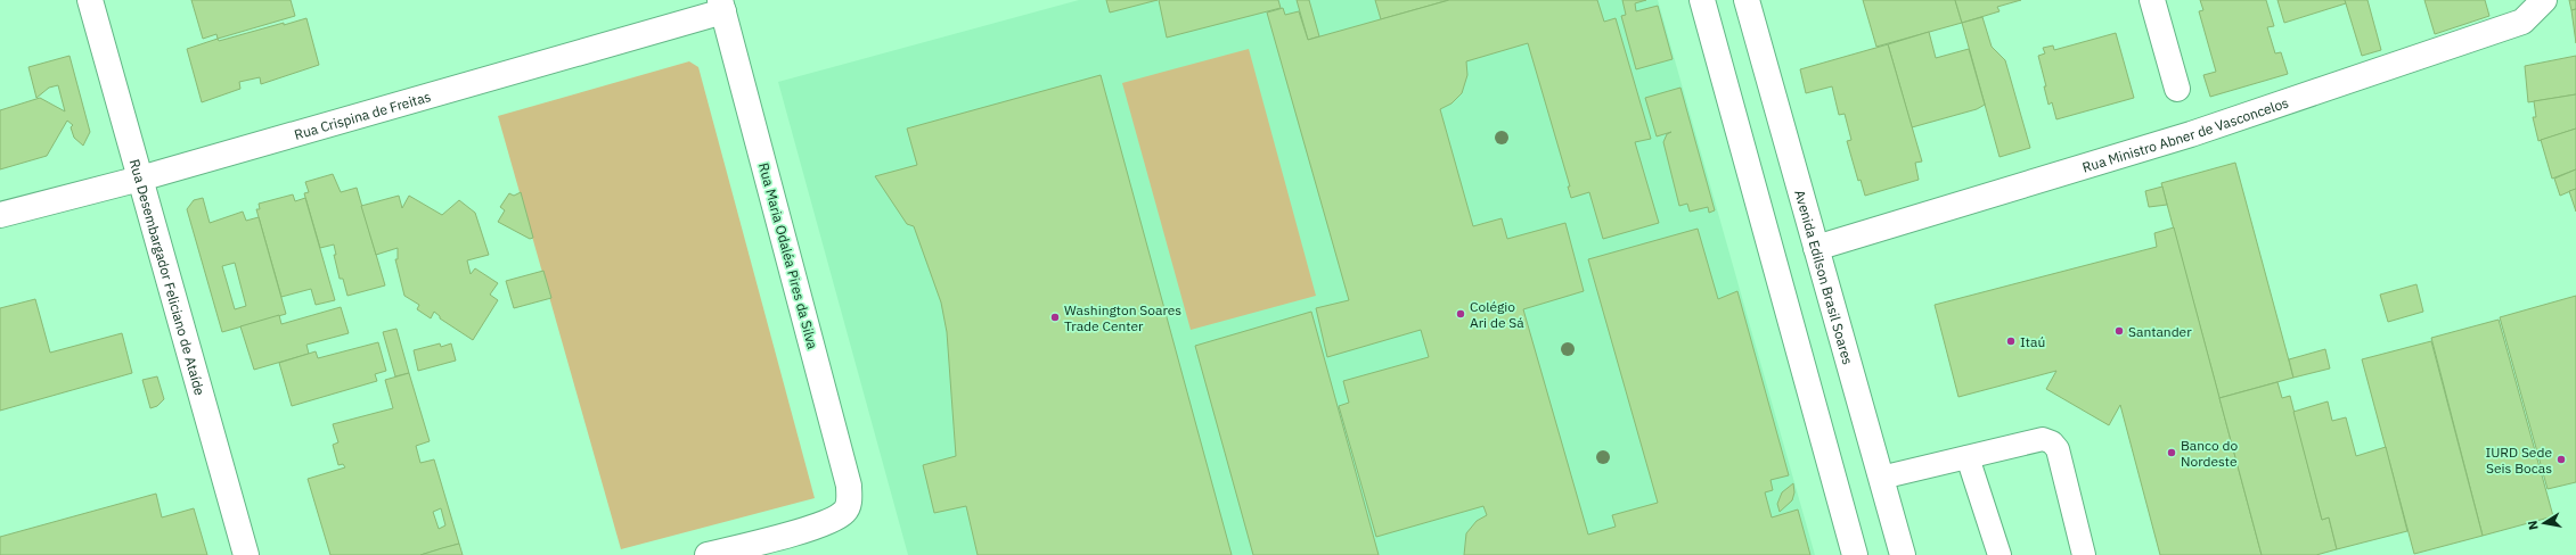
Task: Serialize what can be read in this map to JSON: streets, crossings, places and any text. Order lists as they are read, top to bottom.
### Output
{
  "streets": {
    "street": [
      "Rua Crispina de Freitas",
      "Rua Ministro Abner de Vasconcelos",
      "Rua Maria Odaléa Pires da Silva",
      "Rua Desembargador Feliciano de Ataíde",
      "Avenida Edilson Brasil Soares"
    ]
  },
  "crossings": [
    ["Rua Crispina de Freitas", "Rua Maria Odaléa Pires da Silva"],
    ["Rua Crispina de Freitas", "Rua Desembargador Feliciano de Ataíde"],
    ["Rua Ministro Abner de Vasconcelos", "Avenida Edilson Brasil Soares"]
  ],
  "places": [
    "Colégio Ari de Sá",
    "Washington Soares Trade Center",
    "Santander",
    "Itaú",
    "Banco do Nordeste",
    "IURD Sede Seis Bocas"
  ],
  "north": "left"
}
